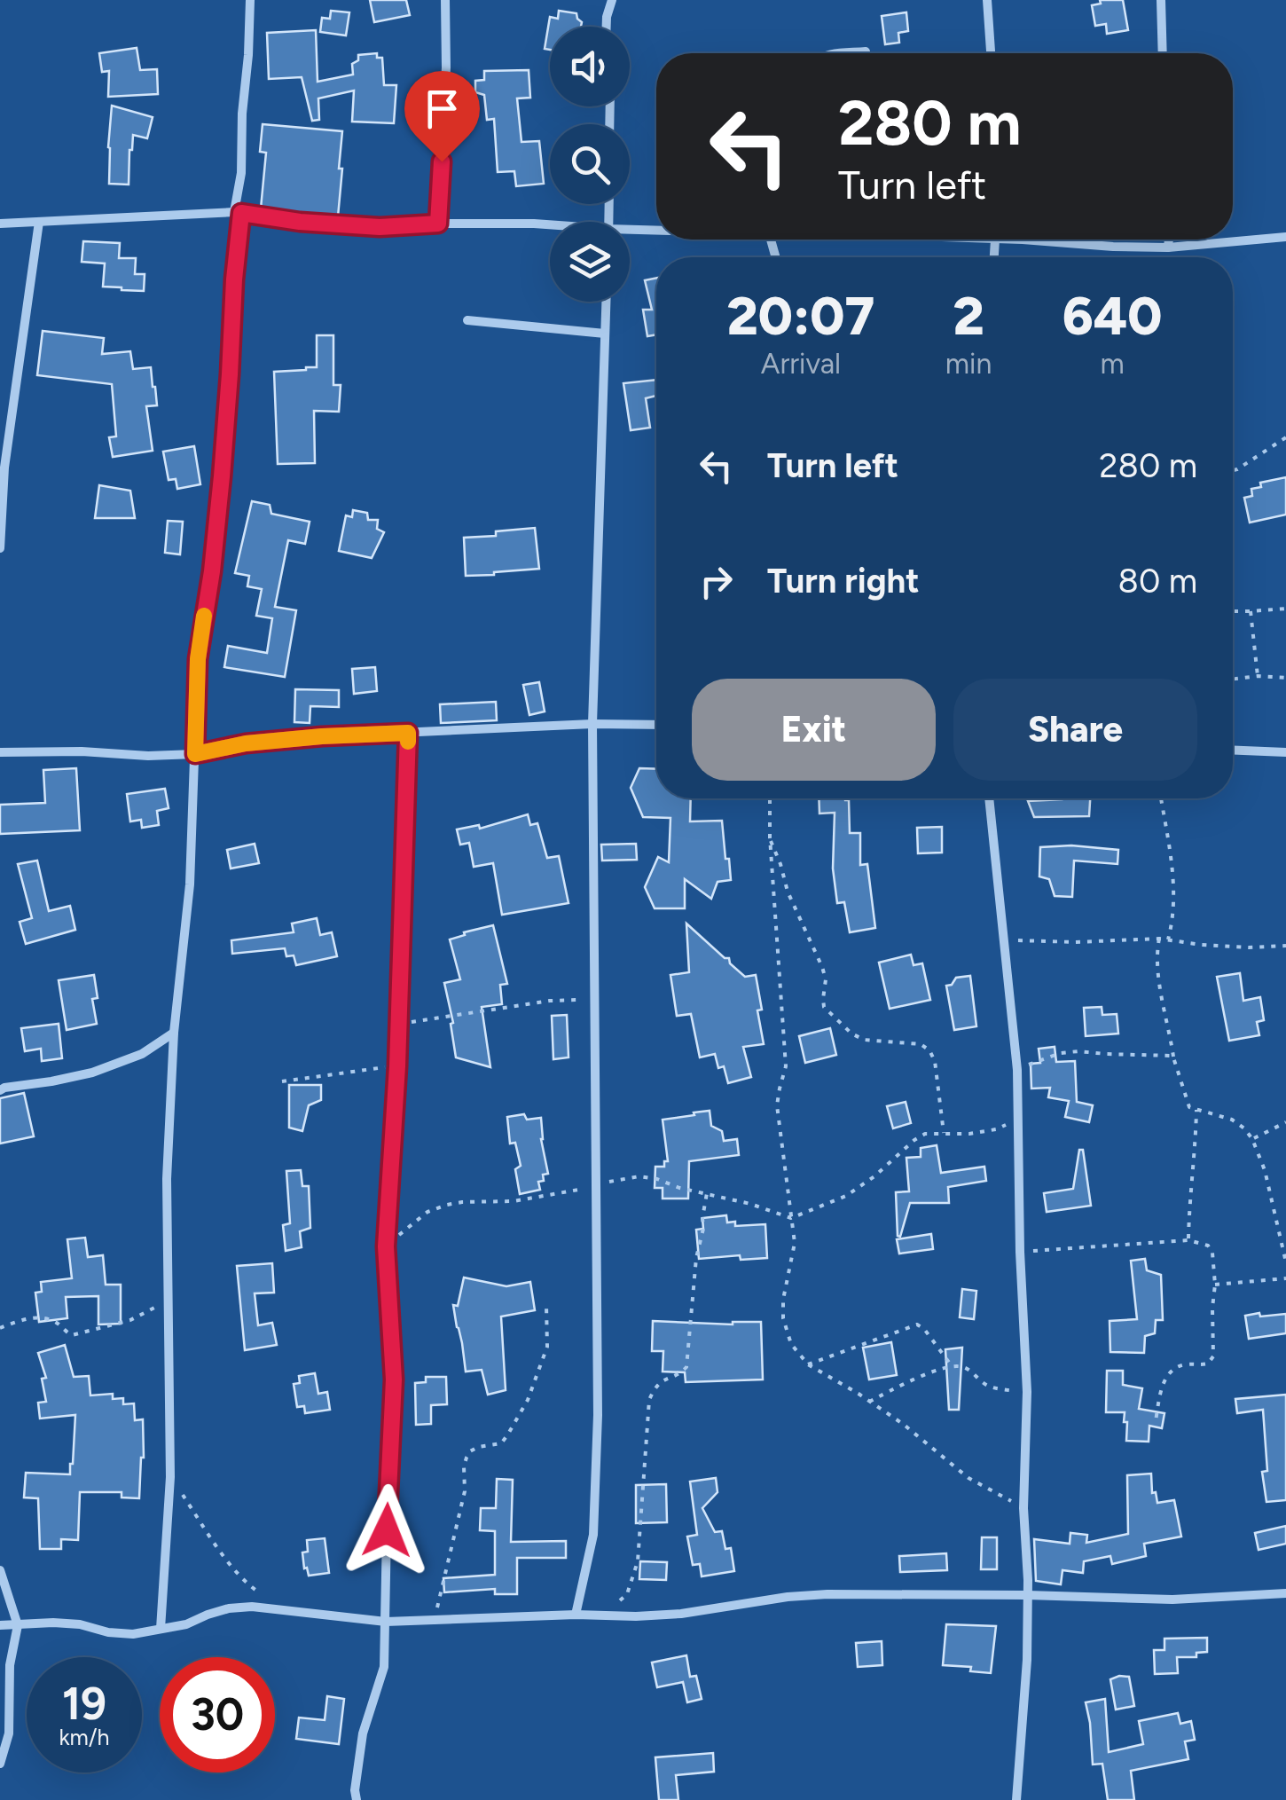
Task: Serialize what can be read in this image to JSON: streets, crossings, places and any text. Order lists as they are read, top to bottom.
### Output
{
  "page": {
    "turn": ["280 m", "Turn left"],
    "eta": [
      "20:07",
      "Arrival",
      "2",
      "min",
      "640",
      "m"
    ],
    "list": [
      {
        "name": "Turn left",
        "value": "280 m"
      },
      {
        "name": "Turn right",
        "value": "80 m"
      }
    ],
    "buttons": ["Exit", "Share"],
    "speed": "19 km/h",
    "limit": "30"
  }
}
